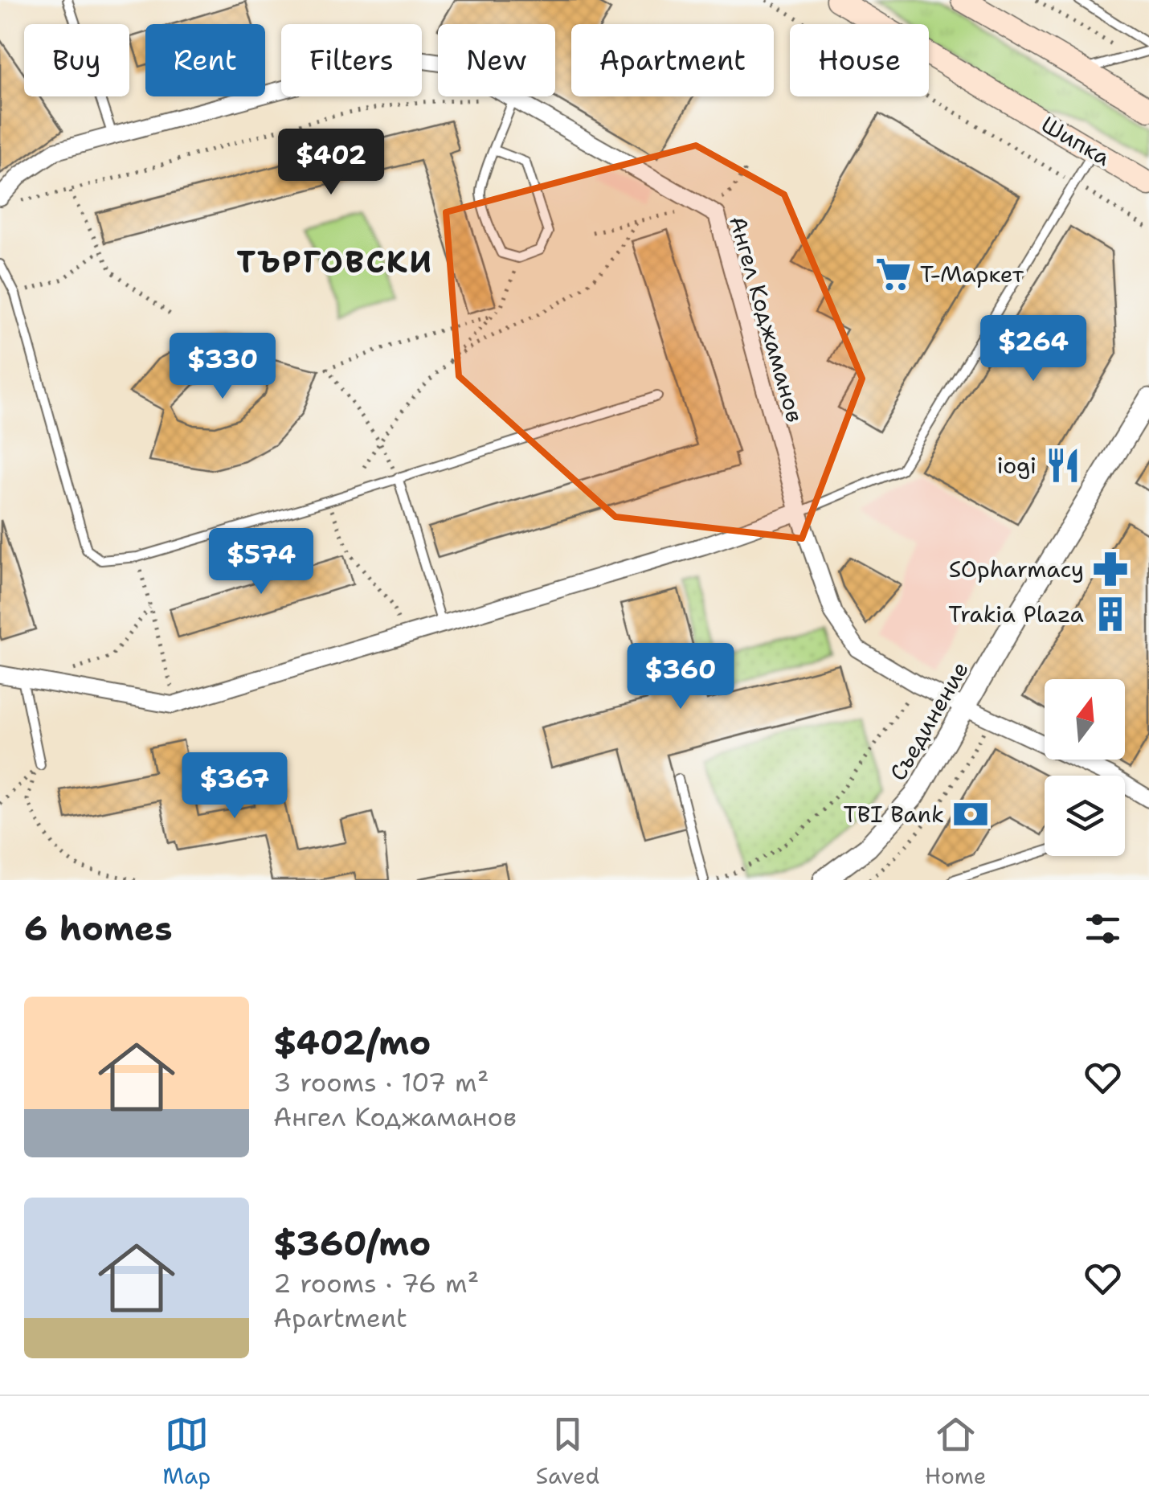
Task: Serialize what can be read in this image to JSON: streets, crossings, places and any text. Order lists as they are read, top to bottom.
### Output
{
  "streets": {
    "main road": ["Шипка"],
    "street": ["Ангел Коджаманов", "Съединение"]
  },
  "crossings": [
    ["Ангел Коджаманов", "Съединение"]
  ],
  "districts": ["ТЪРГОВСКИ"],
  "places": {
    "supermarket": ["Т-Маркет"],
    "restaurant": ["iogi"],
    "pharmacy": ["SOpharmacy"],
    "building": ["Trakia Plaza"],
    "bank": ["TBI Bank"]
  },
  "north": "top",
  "page": {
    "chip": [
      "Buy",
      "Rent",
      "Filters",
      "New",
      "Apartment",
      "House"
    ],
    "price": [
      "$402",
      "$264",
      "$330",
      "$574",
      "$360",
      "$367"
    ],
    "heading": "6 homes",
    "list": [
      {
        "name": "$402/mo",
        "note": "3 rooms · 107 m² · Ангел Коджаманов"
      },
      {
        "name": "$360/mo",
        "note": "2 rooms · 76 m² · Apartment"
      }
    ],
    "tabs": ["Map", "Saved", "Home"]
  }
}
